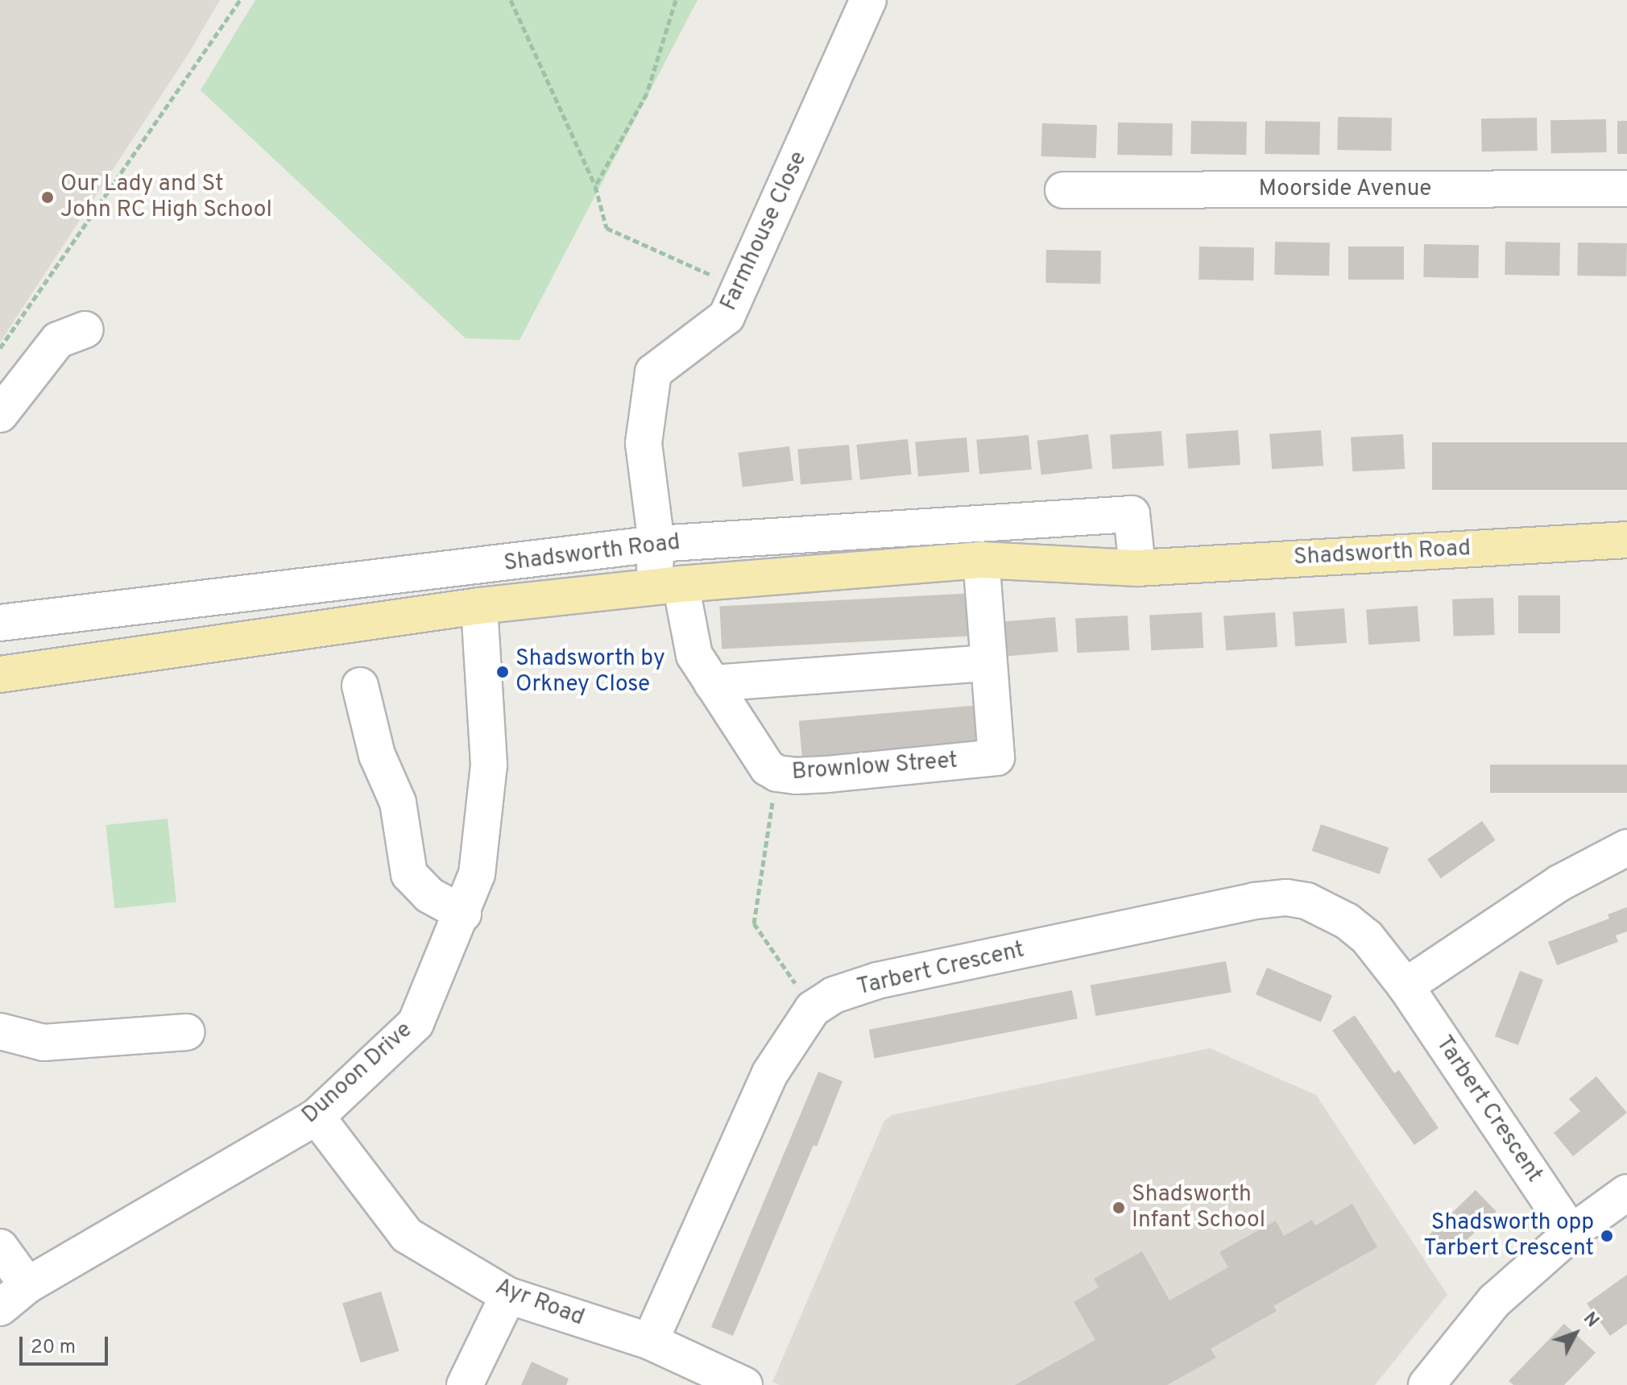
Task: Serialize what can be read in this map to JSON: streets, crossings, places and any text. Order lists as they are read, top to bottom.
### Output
{
  "streets": {
    "main road": ["Shadsworth Road"],
    "street": [
      "Moorside Avenue",
      "Farmhouse Close",
      "Brownlow Street",
      "Tarbert Crescent",
      "Dunoon Drive",
      "Ayr Road"
    ]
  },
  "crossings": [
    ["Farmhouse Close", "Shadsworth Road"],
    ["Farmhouse Close", "Brownlow Street"],
    ["Shadsworth Road", "Brownlow Street"],
    ["Shadsworth Road", "Dunoon Drive"],
    ["Tarbert Crescent", "Ayr Road"],
    ["Dunoon Drive", "Ayr Road"]
  ],
  "places": [
    "Our Lady and St John RC High School",
    "Shadsworth by Orkney Close",
    "Shadsworth Infant School",
    "Shadsworth opp Tarbert Crescent"
  ],
  "scale_bar": "20 m",
  "north": "top right"
}
